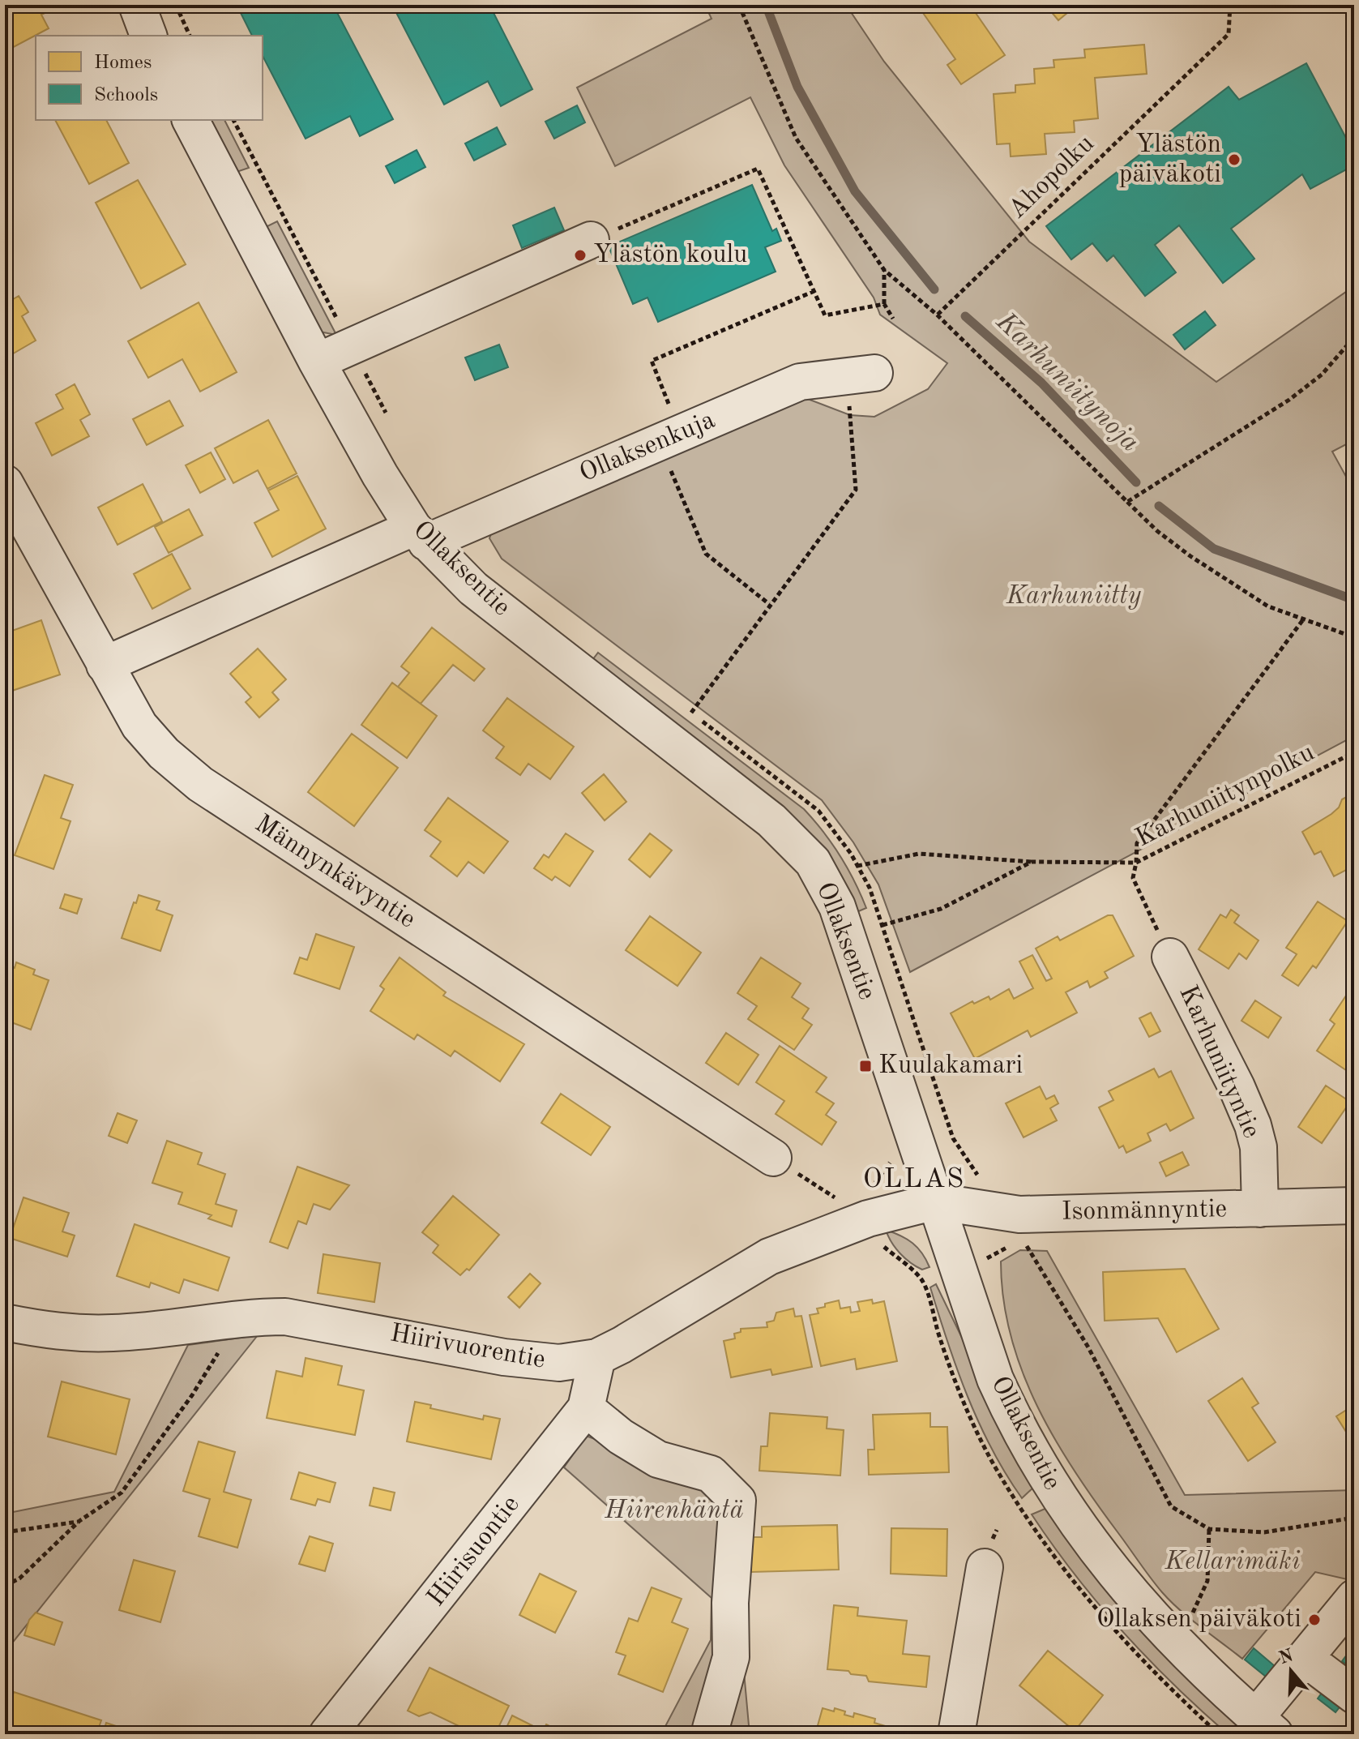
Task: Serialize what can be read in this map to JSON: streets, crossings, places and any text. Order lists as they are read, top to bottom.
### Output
{
  "streets": {
    "street": [
      "Ollaksenkuja",
      "Ollaksentie",
      "Männynkävyntie",
      "Karhuniityntie",
      "Isonmännyntie",
      "Hiirivuorentie",
      "Hiirisuontie"
    ],
    "path": ["Ahopolku", "Karhuniitynpolku"]
  },
  "crossings": [
    ["Ollaksenkuja", "Ollaksentie"],
    ["Ollaksenkuja", "Männynkävyntie"],
    ["Ollaksentie", "Isonmännyntie"],
    ["Ollaksentie", "Hiirivuorentie"],
    ["Karhuniitynpolku", "Karhuniityntie"],
    ["Karhuniityntie", "Isonmännyntie"],
    ["Isonmännyntie", "Hiirivuorentie"],
    ["Hiirivuorentie", "Hiirisuontie"]
  ],
  "districts": ["OLLAS"],
  "water": ["Karhuniitynoja"],
  "parks": ["Karhuniitty", "Hiirenhäntä", "Kellarimäki"],
  "places": {
    "other": ["Ylästön päiväkoti", "Ylästön koulu", "Ollaksen päiväkoti"],
    "transit": ["Kuulakamari"]
  },
  "legend": ["Homes", "Schools"],
  "north": "top"
}
